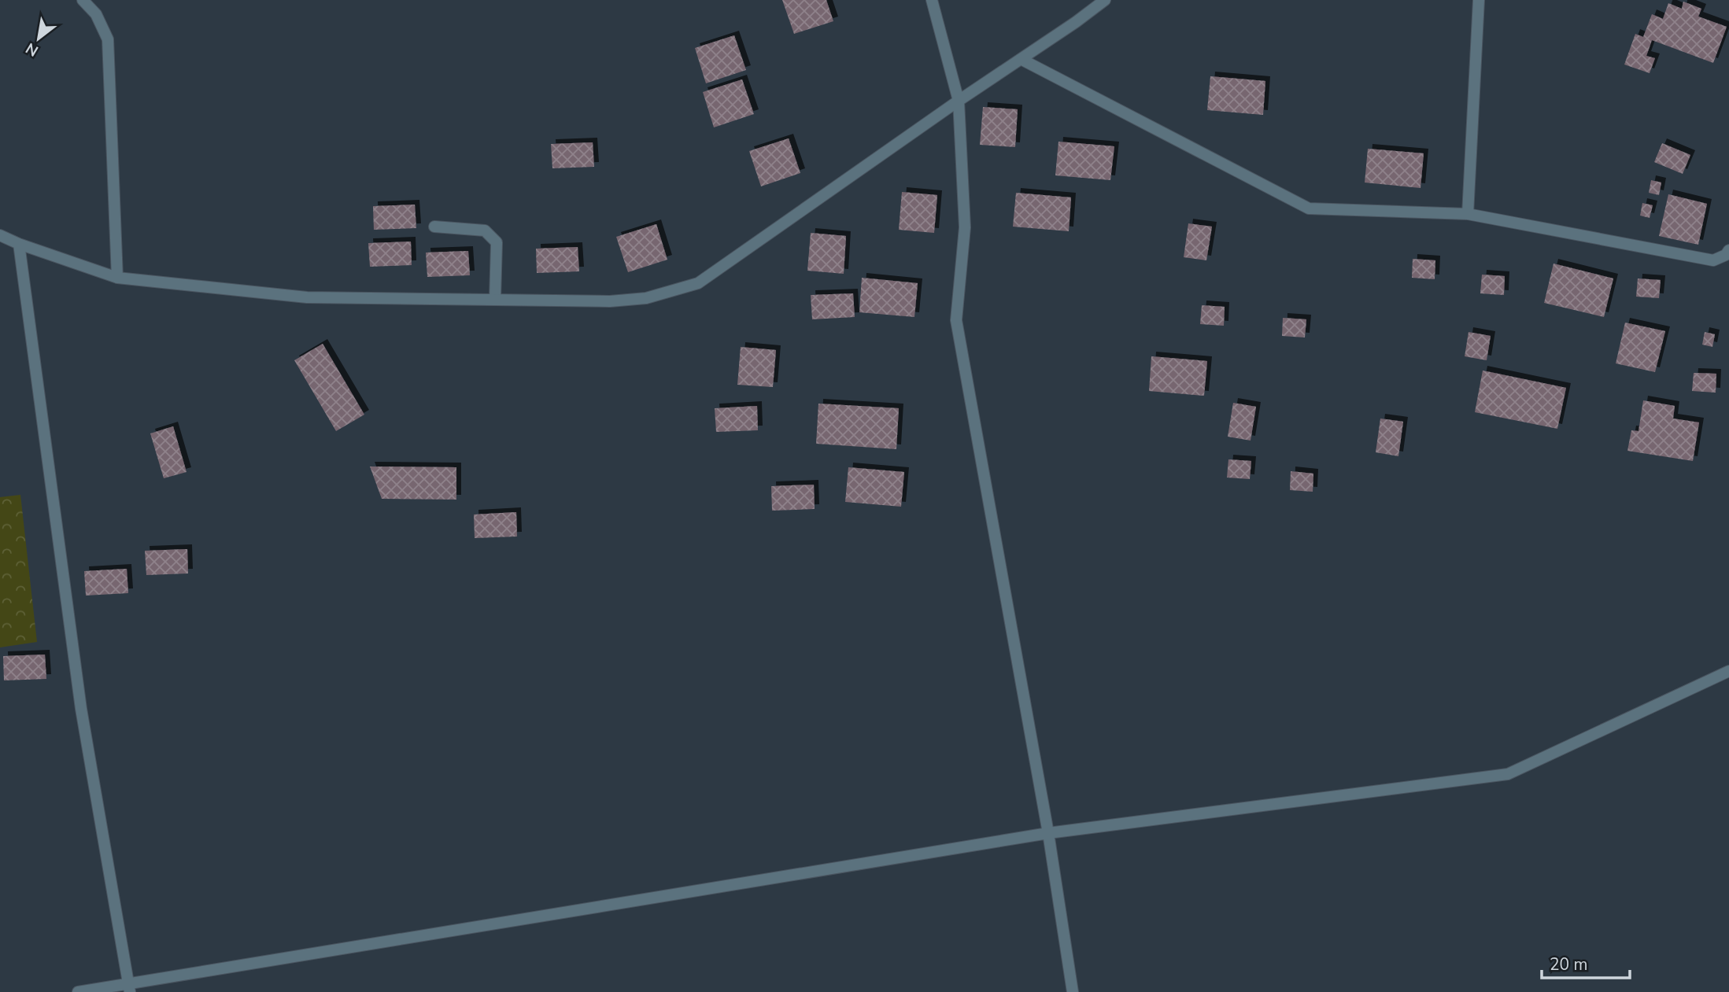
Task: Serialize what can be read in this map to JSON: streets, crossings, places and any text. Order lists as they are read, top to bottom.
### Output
{
  "scale_bar": "20 m",
  "north": "bottom left"
}
